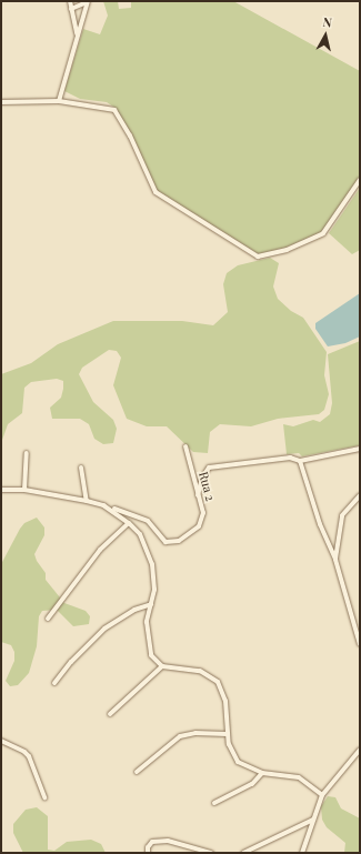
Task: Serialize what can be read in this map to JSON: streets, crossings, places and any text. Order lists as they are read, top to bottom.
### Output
{
  "streets": {
    "street": ["Rua 2"]
  },
  "north": "top"
}
